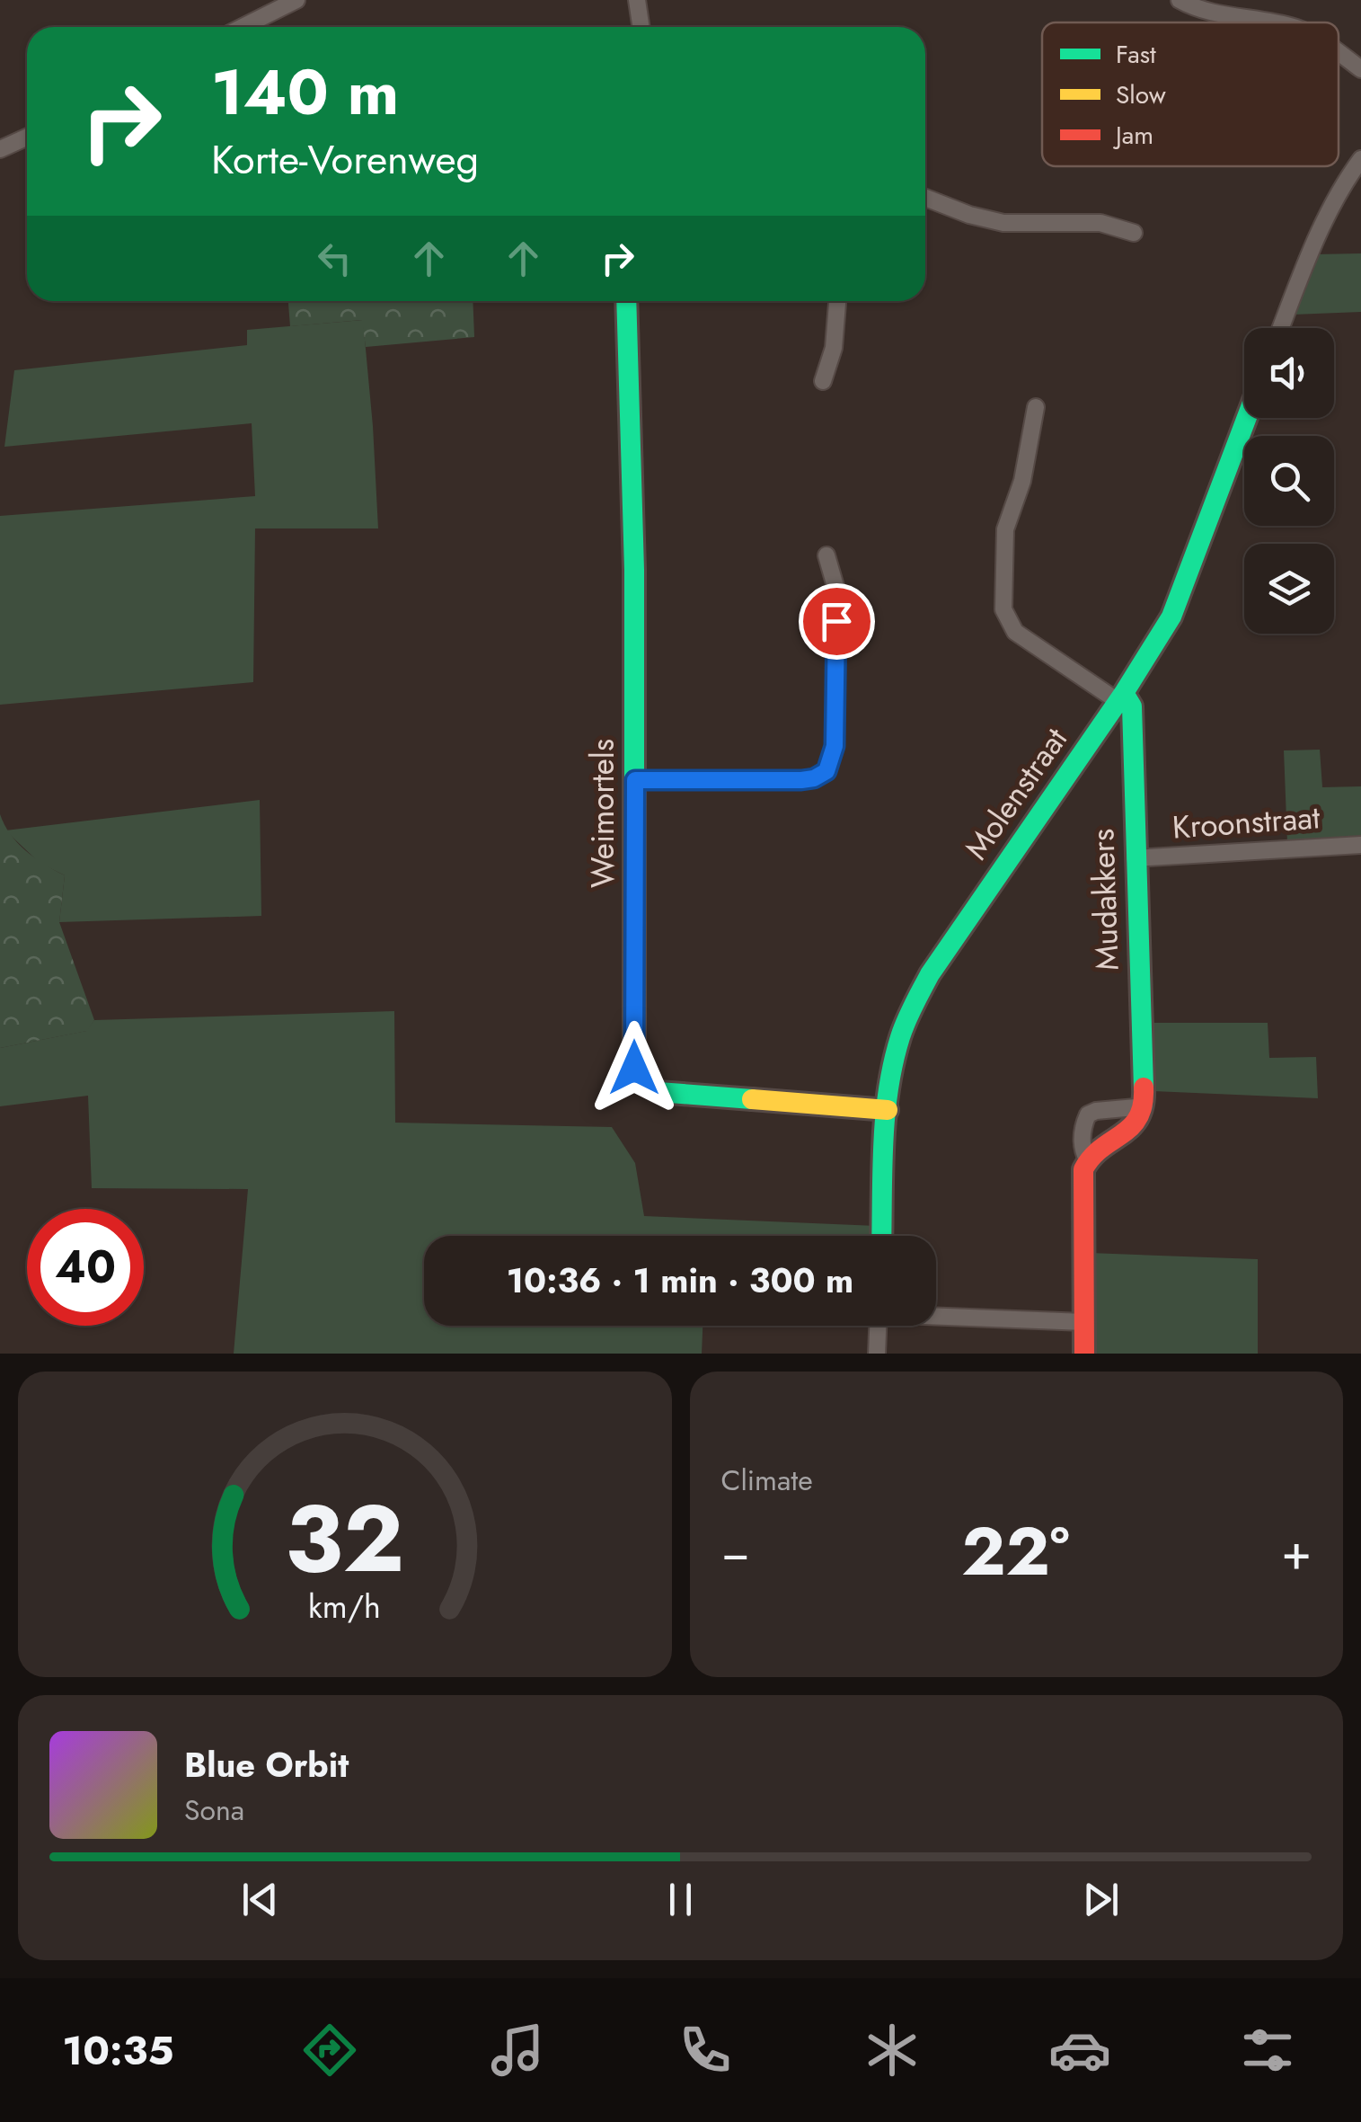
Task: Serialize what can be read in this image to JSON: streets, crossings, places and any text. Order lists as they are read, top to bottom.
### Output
{
  "streets": {
    "street": [
      "Molenstraat",
      "Weimortels",
      "Kroonstraat",
      "Mudakkers"
    ]
  },
  "crossings": [
    ["Molenstraat", "Weimortels"],
    ["Molenstraat", "Mudakkers"],
    ["Kroonstraat", "Mudakkers"]
  ],
  "legend": ["Fast", "Slow", "Jam"],
  "page": {
    "turn": ["140 m", "Korte-Vorenweg"],
    "limit": "40",
    "trip": "10:36 · 1 min · 300 m",
    "tile": "Climate",
    "heat": ["−", "22°", "+"],
    "song": ["Blue Orbit", "Sona"],
    "tabs": "10:35",
    "gauge": ["32", "km/h"]
  }
}
